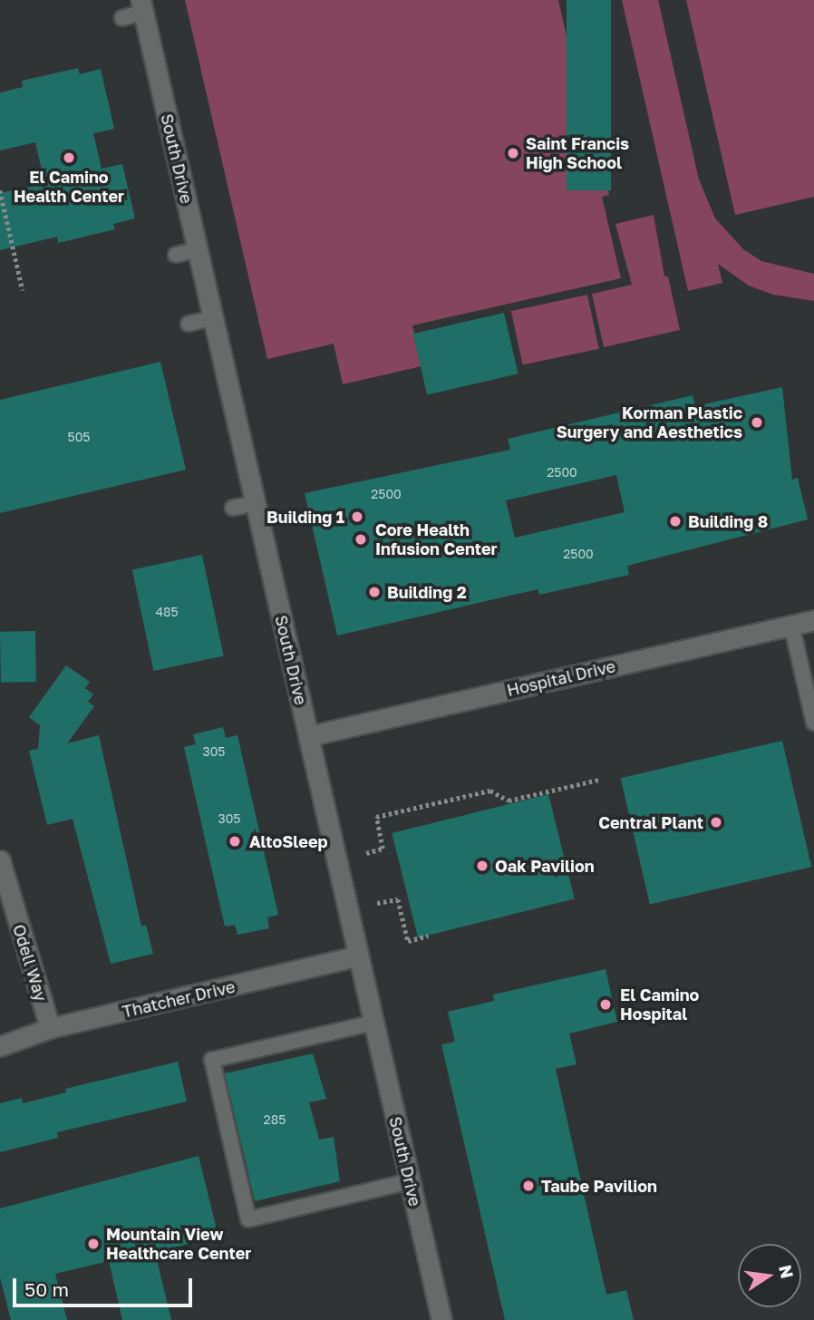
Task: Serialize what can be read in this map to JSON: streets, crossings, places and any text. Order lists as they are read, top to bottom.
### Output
{
  "streets": {
    "street": [
      "South Drive",
      "Hospital Drive",
      "Odell Way",
      "Thatcher Drive"
    ]
  },
  "crossings": [
    ["South Drive", "Hospital Drive"],
    ["South Drive", "Thatcher Drive"],
    ["Odell Way", "Thatcher Drive"]
  ],
  "places": [
    "Saint Francis High School",
    "El Camino Health Center",
    "Korman Plastic Surgery and Aesthetics",
    "Building 1",
    "Building 8",
    "Core Health Infusion Center",
    "Building 2",
    "Central Plant",
    "AltoSleep",
    "Oak Pavilion",
    "El Camino Hospital",
    "Taube Pavilion",
    "Mountain View Healthcare Center"
  ],
  "house_numbers": [
    "505",
    "2500",
    "2500",
    "2500",
    "485",
    "305",
    "305",
    "285"
  ],
  "scale_bar": "50 m",
  "north": "right"
}
